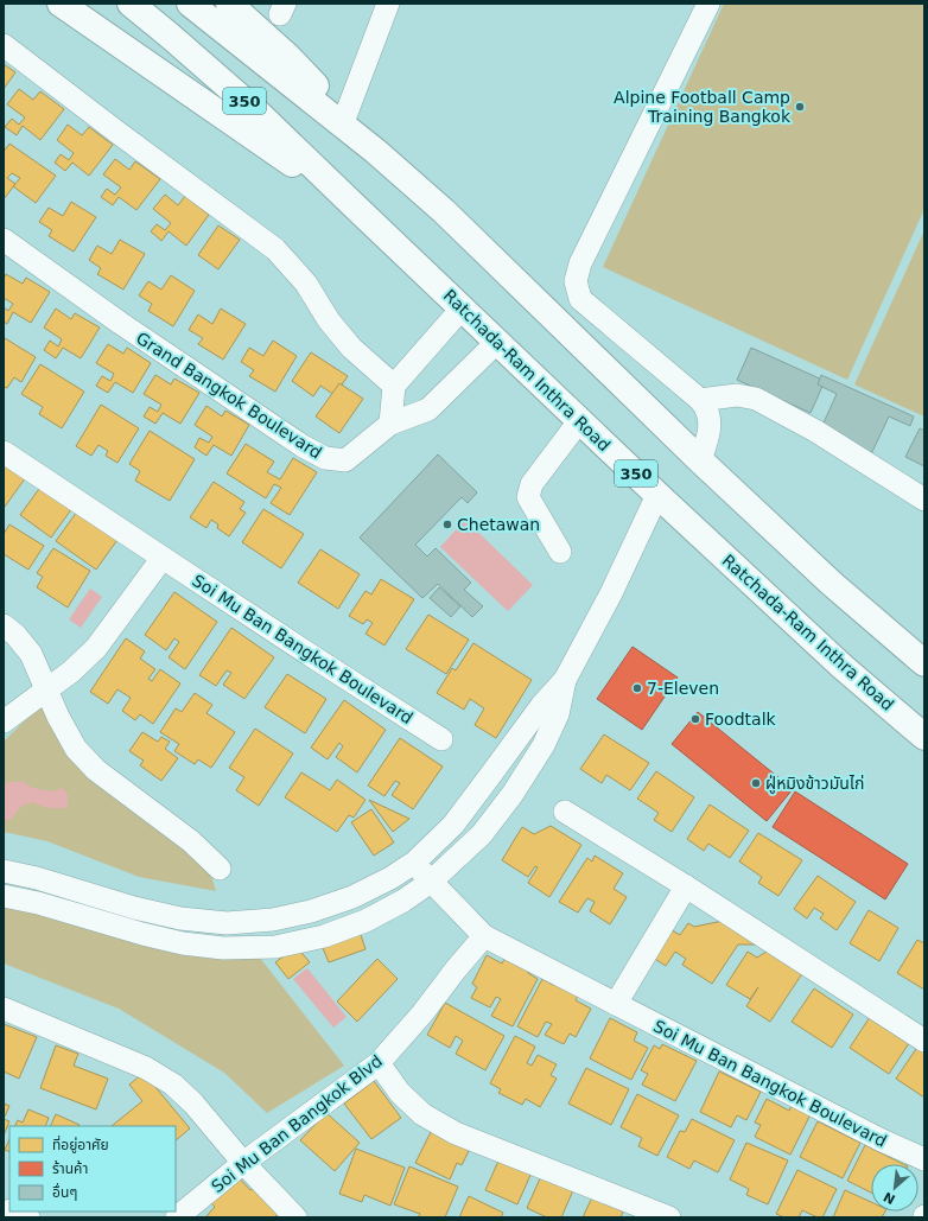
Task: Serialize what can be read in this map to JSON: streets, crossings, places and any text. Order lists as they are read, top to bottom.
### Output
{
  "streets": {
    "main road": ["350", "Ratchada-Ram Inthra Road"],
    "street": ["Grand Bangkok Boulevard", "Soi Mu Ban Bangkok Boulevard", "Soi Mu Ban Bangkok Blvd"]
  },
  "crossings": [
    ["Ratchada-Ram Inthra Road", "Grand Bangkok Boulevard"],
    ["Soi Mu Ban Bangkok Boulevard", "Soi Mu Ban Bangkok Blvd"]
  ],
  "places": [
    "Alpine Football Camp Training Bangkok",
    "Chetawan",
    "7-Eleven",
    "Foodtalk",
    "ฝู่หมิงข้าวมันไก่"
  ],
  "legend": ["ที่อยู่อาศัย", "ร้านค้า", "อื่นๆ"],
  "north": "bottom left"
}
